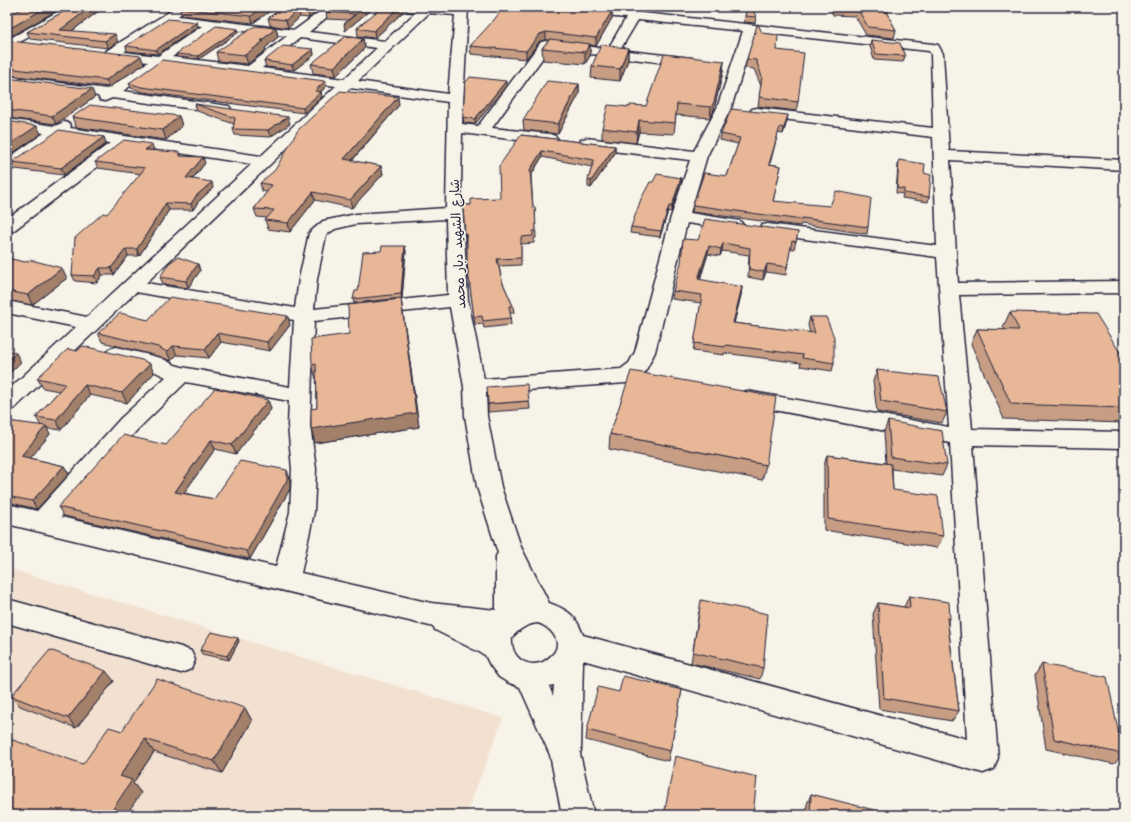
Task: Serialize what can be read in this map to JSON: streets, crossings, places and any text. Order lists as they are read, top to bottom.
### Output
{
  "streets": {
    "street": ["شارع الشهيد دبار محمد"]
  }
}
